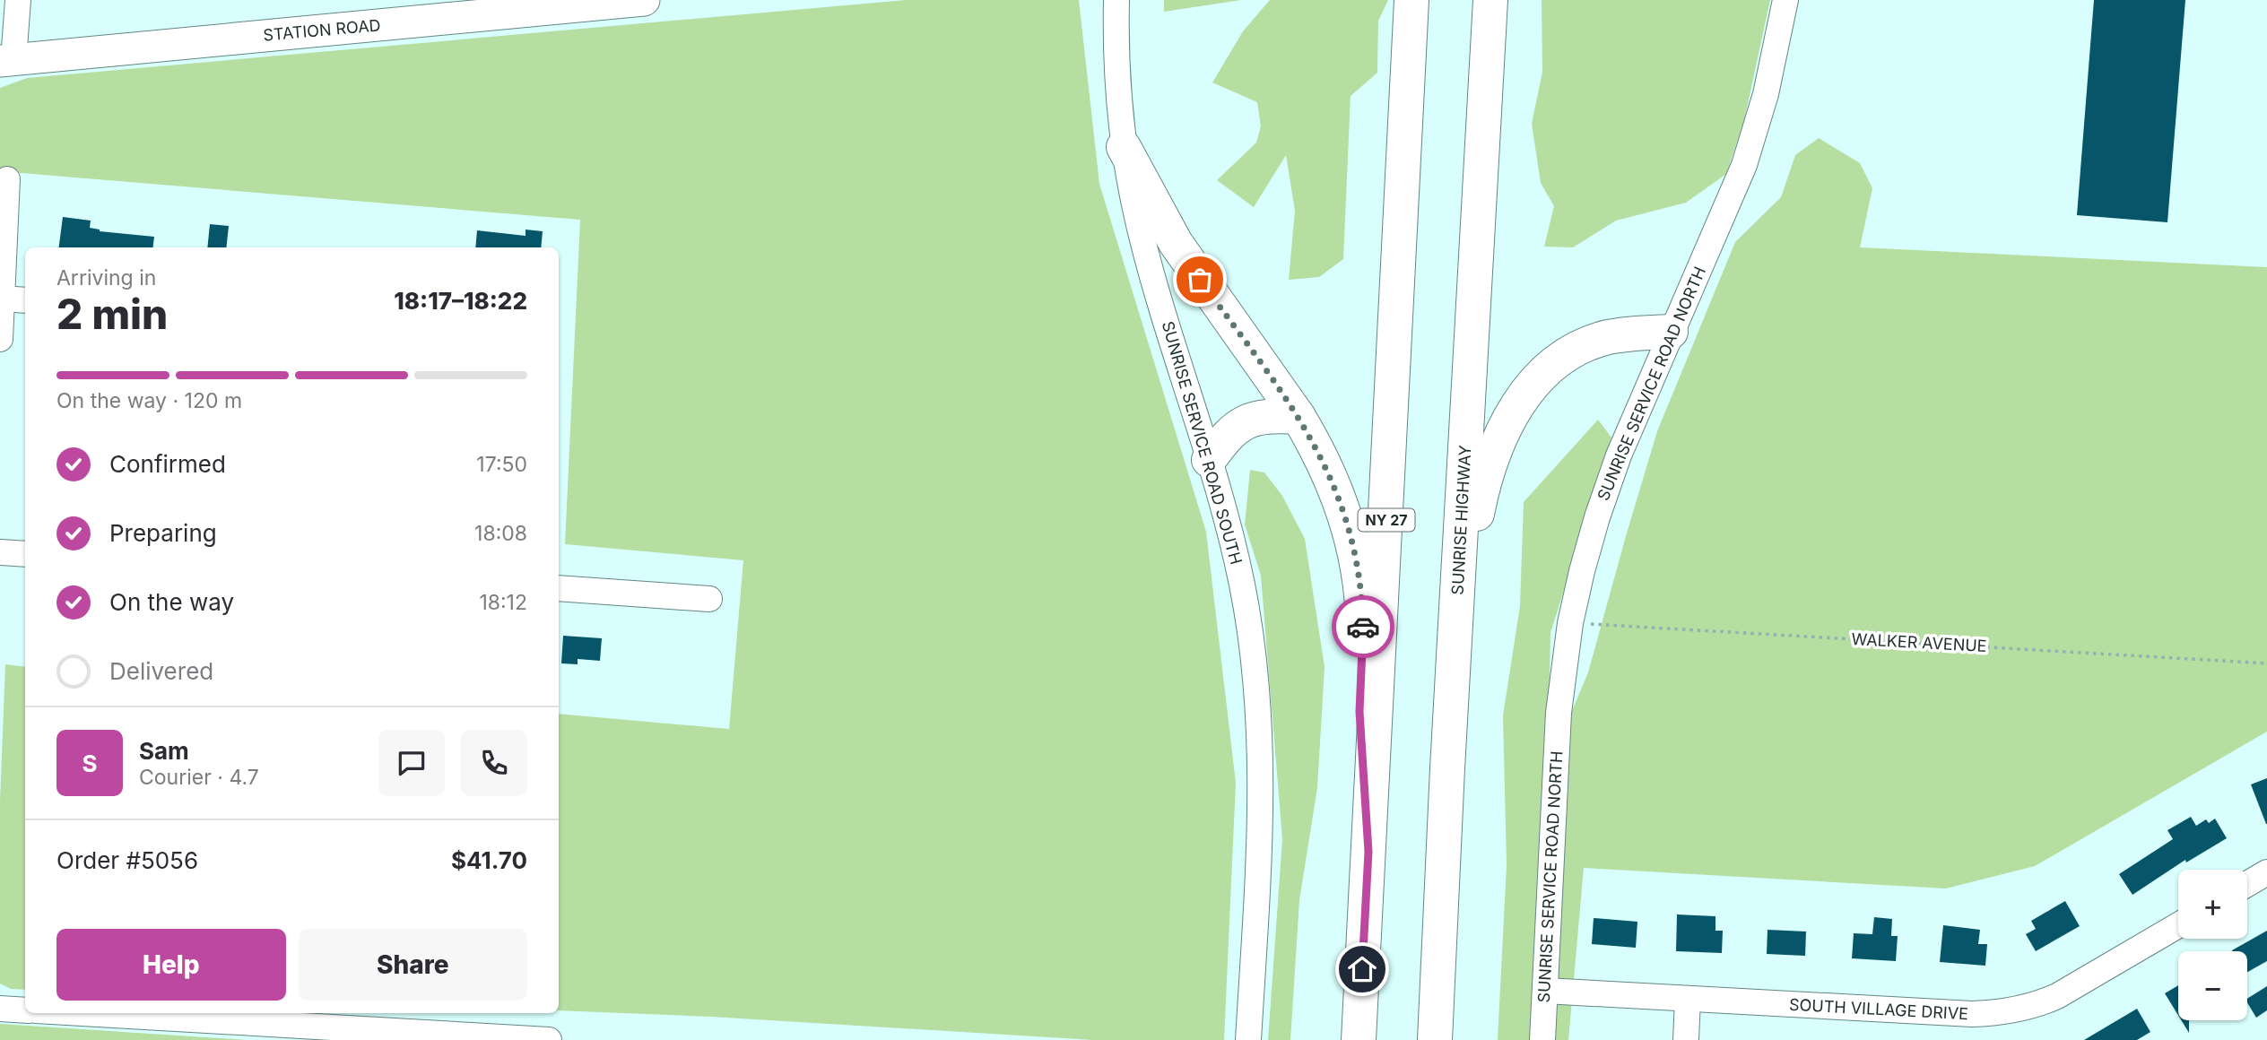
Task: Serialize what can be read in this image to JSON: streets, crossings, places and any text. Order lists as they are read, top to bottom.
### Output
{
  "streets": {
    "highway": ["NY 27", "SUNRISE HIGHWAY"],
    "main road": ["STATION ROAD"],
    "street": ["SUNRISE SERVICE ROAD NORTH", "SUNRISE SERVICE ROAD SOUTH", "SOUTH VILLAGE DRIVE"],
    "path": ["WALKER AVENUE"]
  },
  "crossings": [
    ["SUNRISE SERVICE ROAD NORTH", "WALKER AVENUE"],
    ["SUNRISE SERVICE ROAD NORTH", "SOUTH VILLAGE DRIVE"]
  ],
  "page": {
    "heading": ["2 min", "Arriving in", "18:17–18:22"],
    "panel": [
      "Sam",
      "Courier · 4.7",
      "Order #5056",
      "$41.70"
    ],
    "bar": "On the way · 120 m",
    "list": [
      ["Confirmed", "17:50"],
      ["Preparing", "18:08"],
      ["On the way", "18:12"],
      "Delivered"
    ],
    "round": "S",
    "map_buttons": ["+", "−"],
    "buttons": ["Help", "Share"]
  }
}
